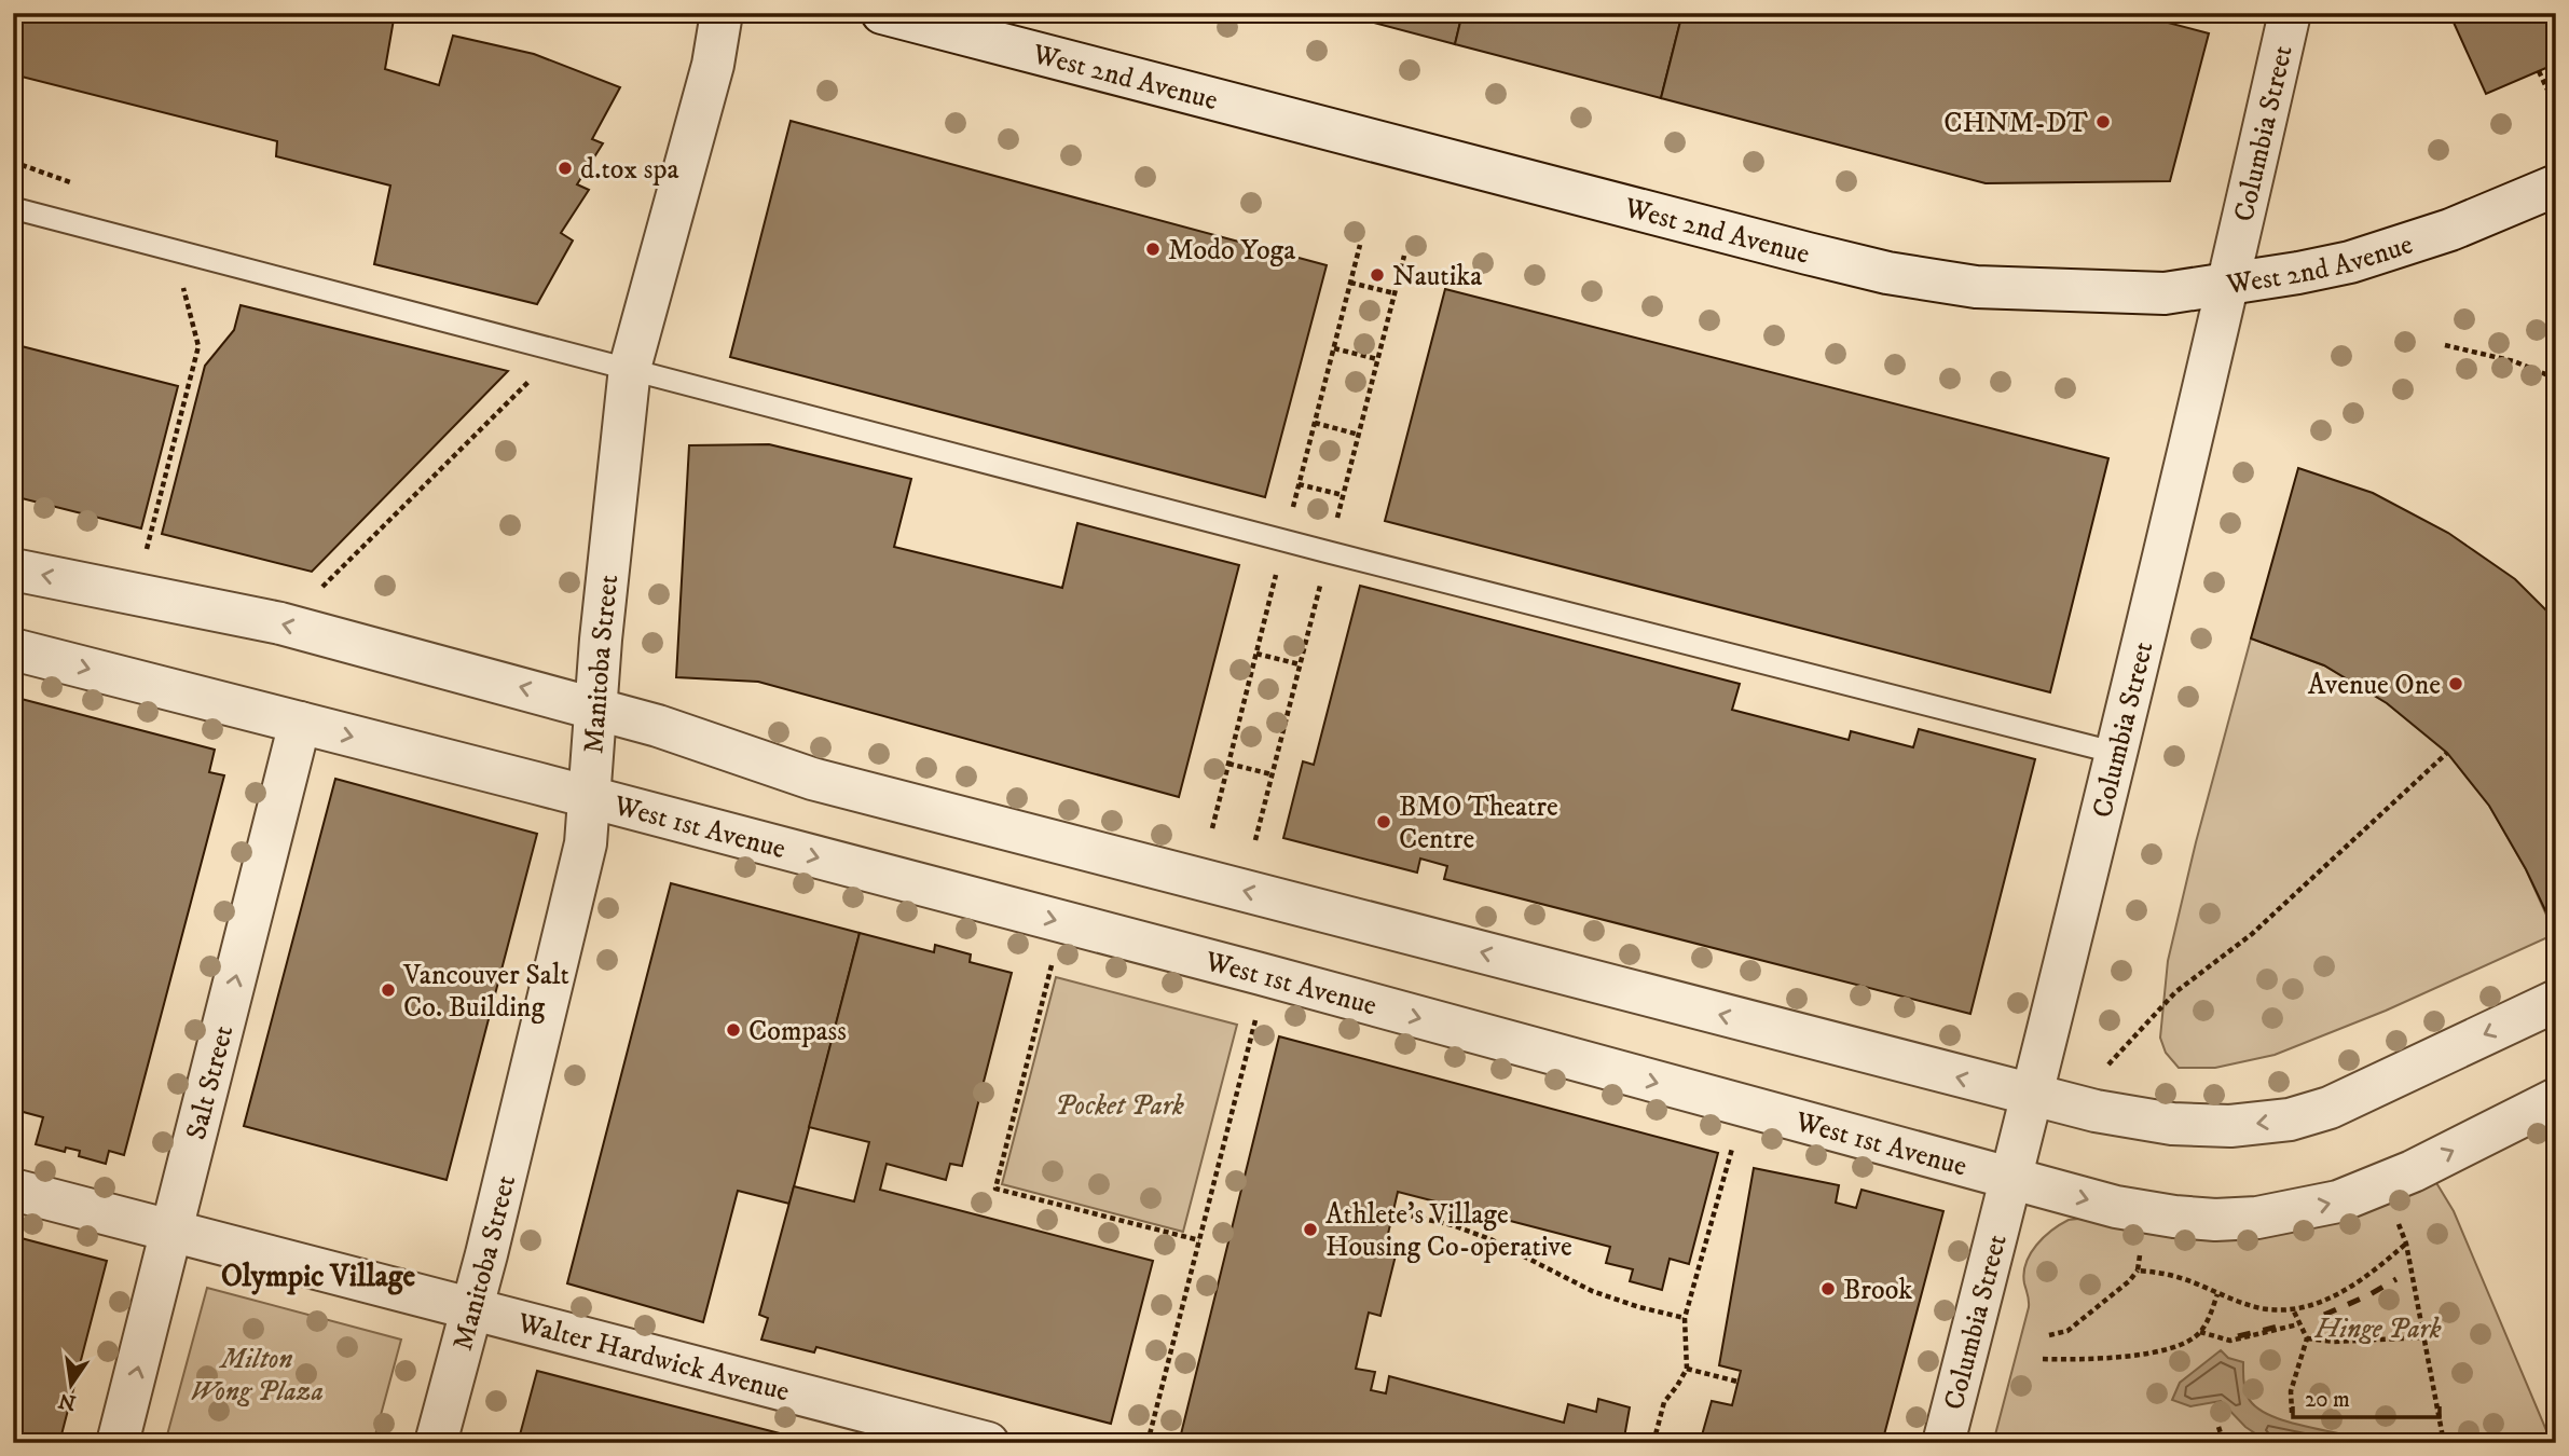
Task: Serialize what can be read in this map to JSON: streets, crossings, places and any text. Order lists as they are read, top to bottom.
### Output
{
  "streets": {
    "street": [
      "West 2nd Avenue",
      "Columbia Street",
      "Manitoba Street",
      "West 1st Avenue",
      "Salt Street",
      "Walter Hardwick Avenue"
    ]
  },
  "crossings": [
    ["West 2nd Avenue", "Columbia Street"],
    ["Columbia Street", "West 1st Avenue"],
    ["Manitoba Street", "West 1st Avenue"],
    ["Manitoba Street", "Walter Hardwick Avenue"],
    ["West 1st Avenue", "Salt Street"],
    ["Salt Street", "Walter Hardwick Avenue"]
  ],
  "one_way": ["Salt Street"],
  "districts": ["Olympic Village"],
  "parks": ["Pocket Park", "Hinge Park", "Milton Wong Plaza"],
  "places": [
    "CHNM-DT",
    "d.tox spa",
    "Modo Yoga",
    "Nautika",
    "Avenue One",
    "BMO Theatre Centre",
    "Vancouver Salt Co. Building",
    "Compass",
    "Athlete's Village Housing Co-operative",
    "Brook"
  ],
  "scale_bar": "20 m",
  "north": "bottom"
}
